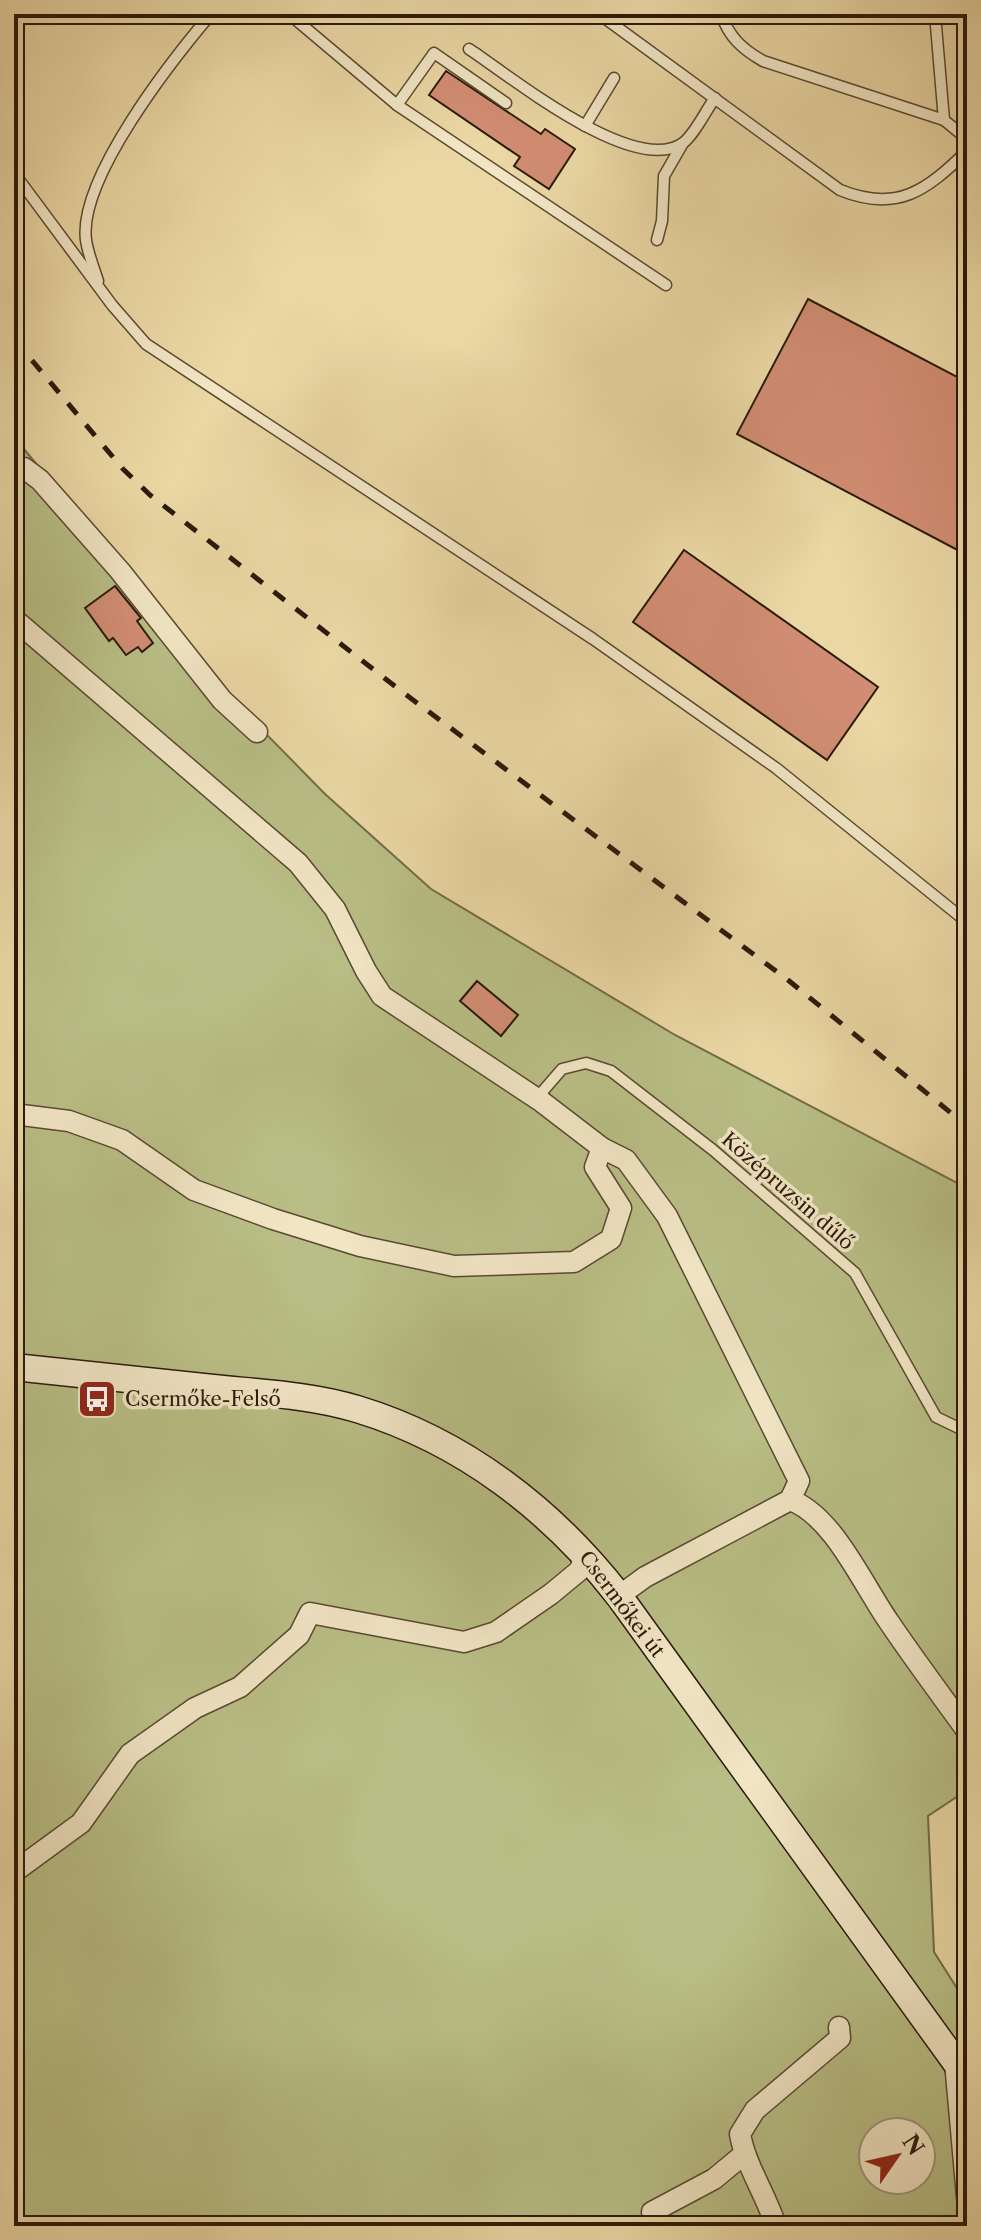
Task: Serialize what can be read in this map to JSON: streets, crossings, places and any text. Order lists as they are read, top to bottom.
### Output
{
  "streets": {
    "main road": ["Csermőkei út"],
    "lane": ["Középruzsin dűlő"]
  },
  "places": {
    "bus stop": ["Csermőke-Felső"]
  },
  "north": "top right"
}
